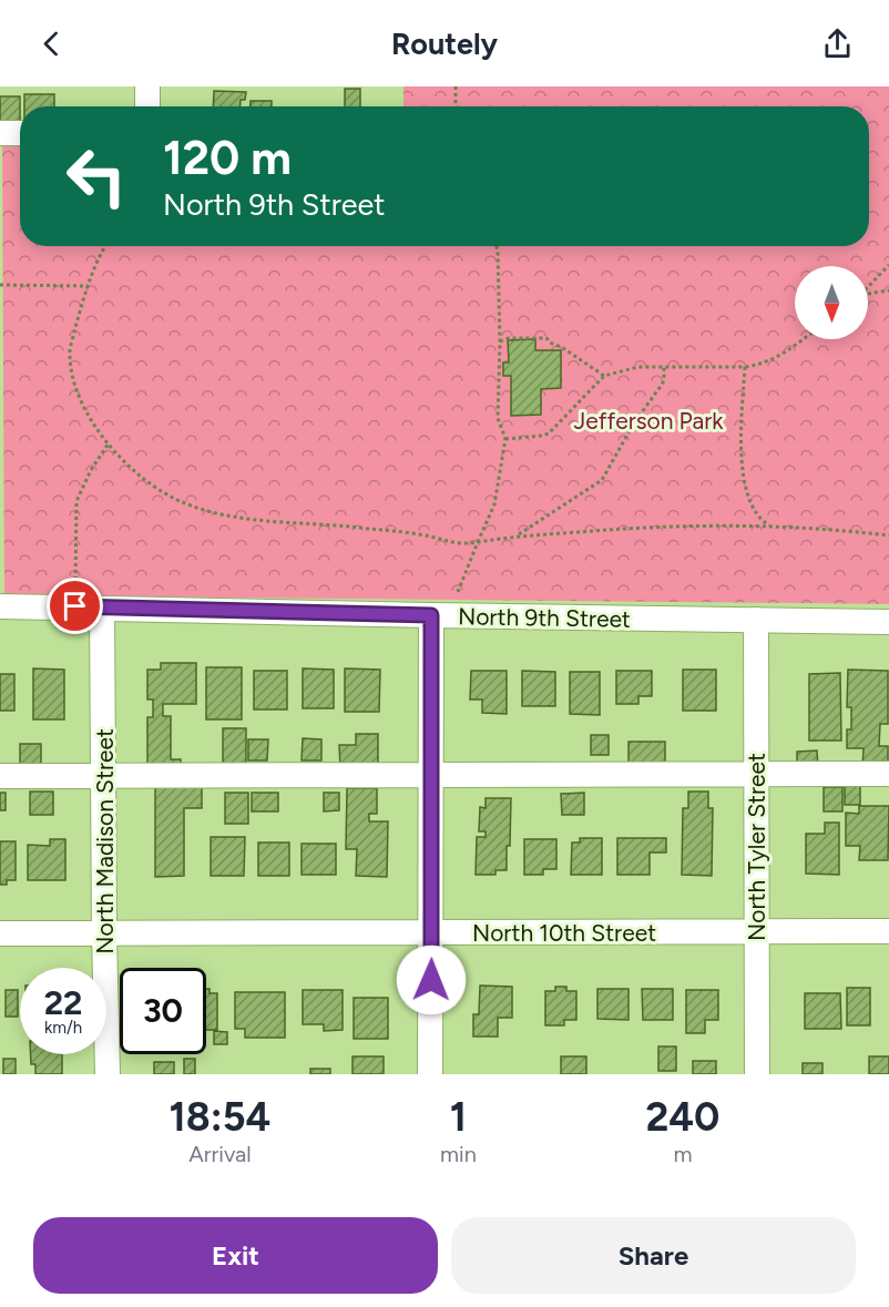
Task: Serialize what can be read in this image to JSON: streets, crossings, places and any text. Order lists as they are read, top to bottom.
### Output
{
  "streets": {
    "street": [
      "North 9th Street",
      "North Madison Street",
      "North Tyler Street",
      "North 10th Street"
    ]
  },
  "crossings": [
    ["North 9th Street", "North Madison Street"],
    ["North 9th Street", "North Tyler Street"],
    ["North Madison Street", "North 10th Street"],
    ["North Tyler Street", "North 10th Street"]
  ],
  "parks": ["Jefferson Park"],
  "north": "bottom",
  "page": {
    "header": "Routely",
    "turn": ["120 m", "North 9th Street"],
    "speed": "22 km/h",
    "limit": "30",
    "eta": [
      "18:54",
      "Arrival",
      "1",
      "min",
      "240",
      "m"
    ],
    "buttons": ["Exit", "Share"]
  }
}
